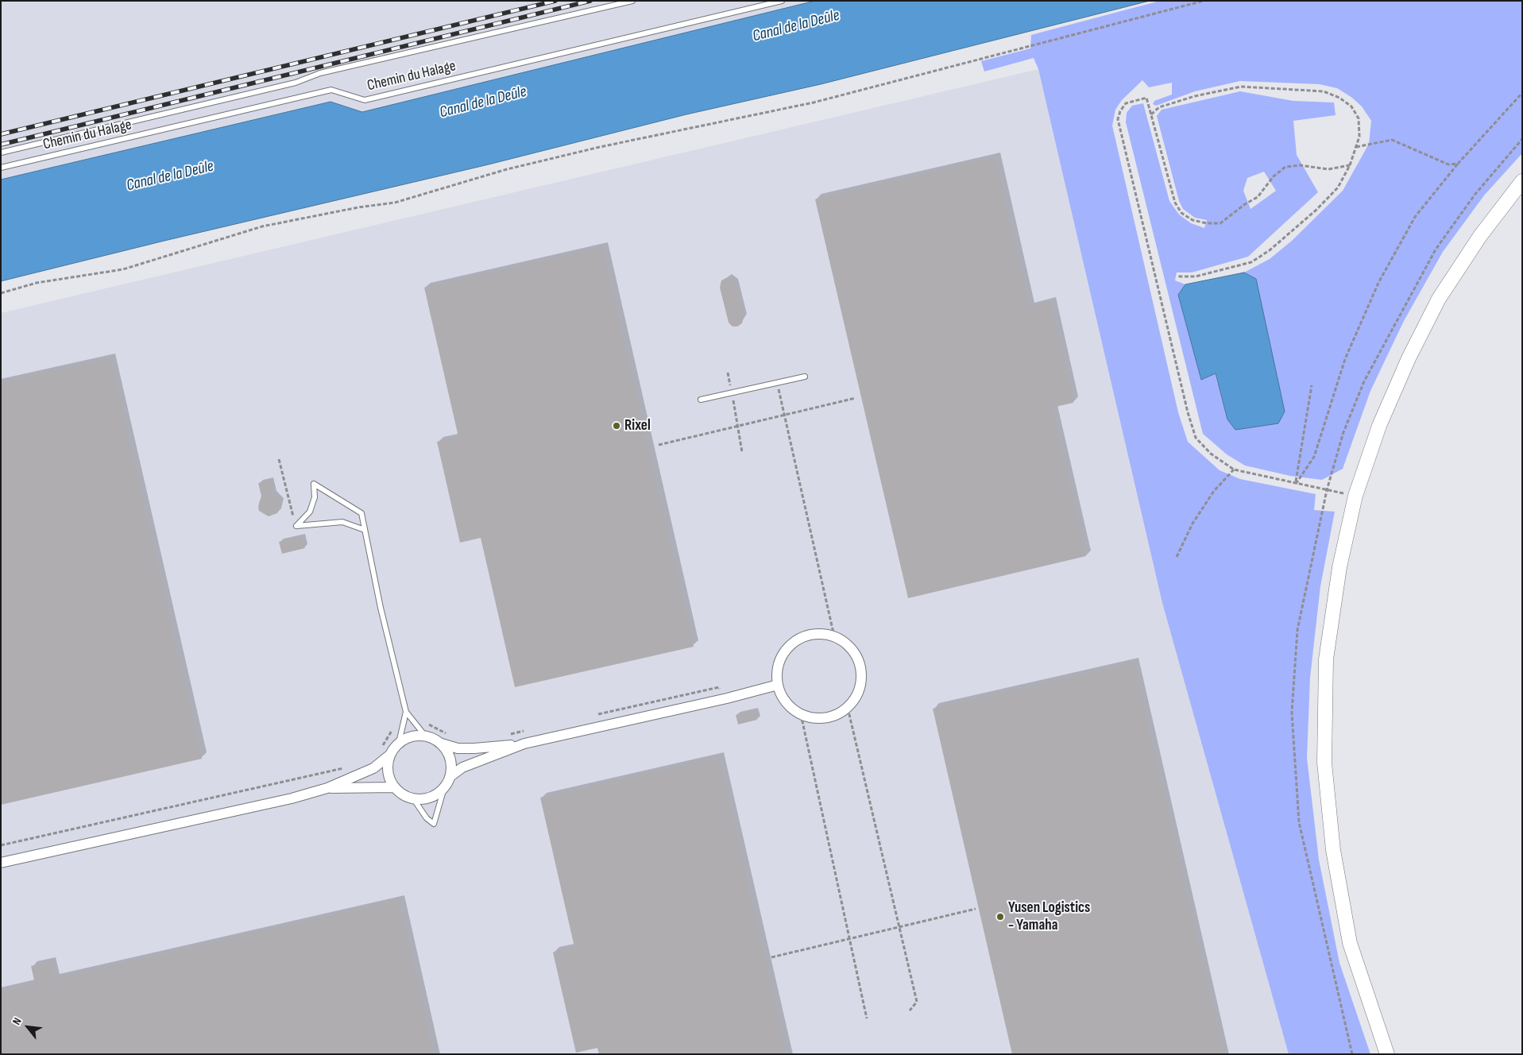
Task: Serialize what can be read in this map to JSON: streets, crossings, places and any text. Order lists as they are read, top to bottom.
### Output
{
  "streets": {
    "lane": ["Chemin du Halage"]
  },
  "water": ["Canal de la Deûle"],
  "places": ["Rixel", "Yusen Logistics - Yamaha"],
  "north": "top left"
}
